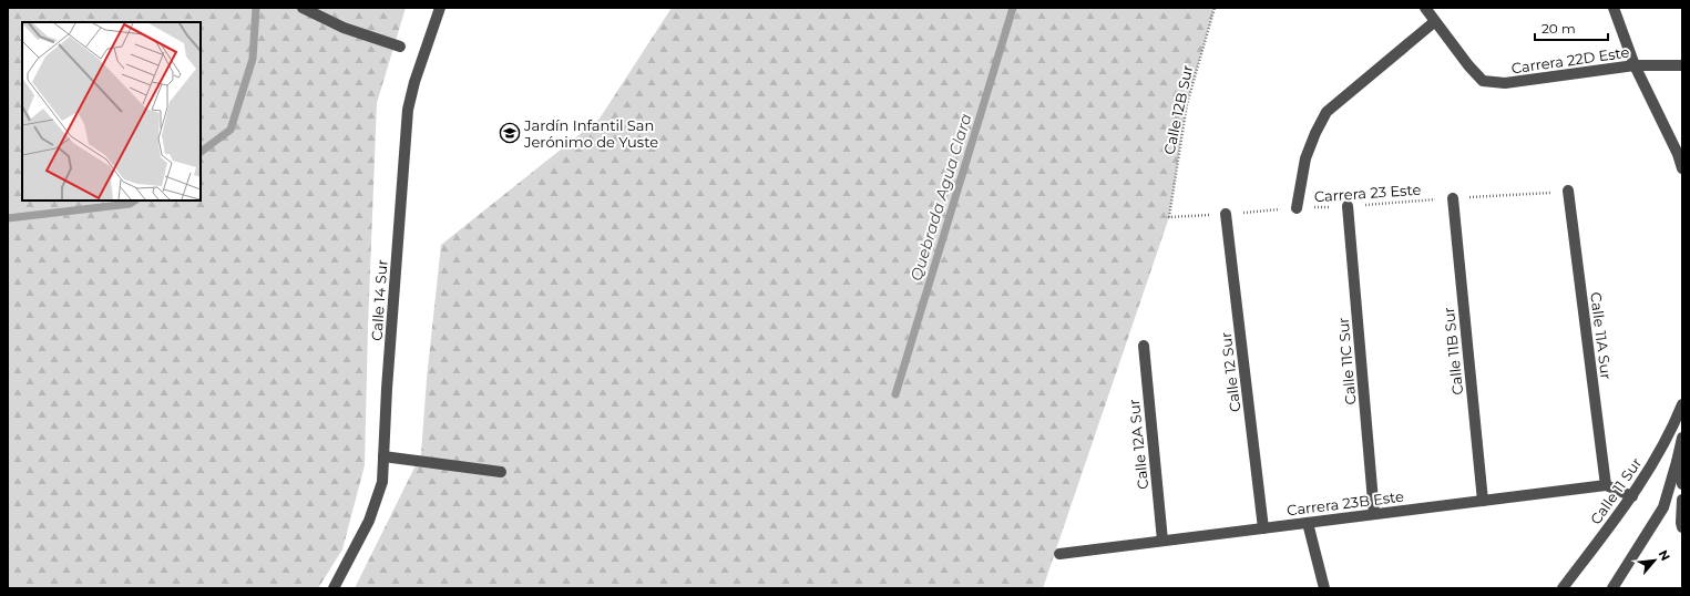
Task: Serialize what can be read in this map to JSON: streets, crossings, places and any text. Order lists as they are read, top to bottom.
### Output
{
  "streets": {
    "street": [
      "Carrera 22D Este",
      "Calle 14 Sur",
      "Calle 11A Sur",
      "Calle 11B Sur",
      "Calle 11C Sur",
      "Calle 12 Sur",
      "Calle 12A Sur",
      "Calle 11 Sur",
      "Carrera 23B Este"
    ],
    "path": ["Calle 12B Sur", "Carrera 23 Este"]
  },
  "crossings": [
    ["Calle 12B Sur", "Carrera 23 Este"],
    ["Carrera 23 Este", "Calle 11A Sur"],
    ["Carrera 23 Este", "Calle 11B Sur"],
    ["Carrera 23 Este", "Calle 11C Sur"],
    ["Carrera 23 Este", "Calle 12 Sur"],
    ["Calle 11A Sur", "Carrera 23B Este"],
    ["Calle 11B Sur", "Carrera 23B Este"],
    ["Calle 11C Sur", "Carrera 23B Este"],
    ["Calle 12 Sur", "Carrera 23B Este"],
    ["Calle 12A Sur", "Carrera 23B Este"],
    ["Calle 11 Sur", "Carrera 23B Este"]
  ],
  "water": ["Quebrada Agua Clara"],
  "places": {
    "school or university": ["Jardín Infantil San Jerónimo de Yuste"]
  },
  "scale_bar": "20 m",
  "north": "top right"
}
